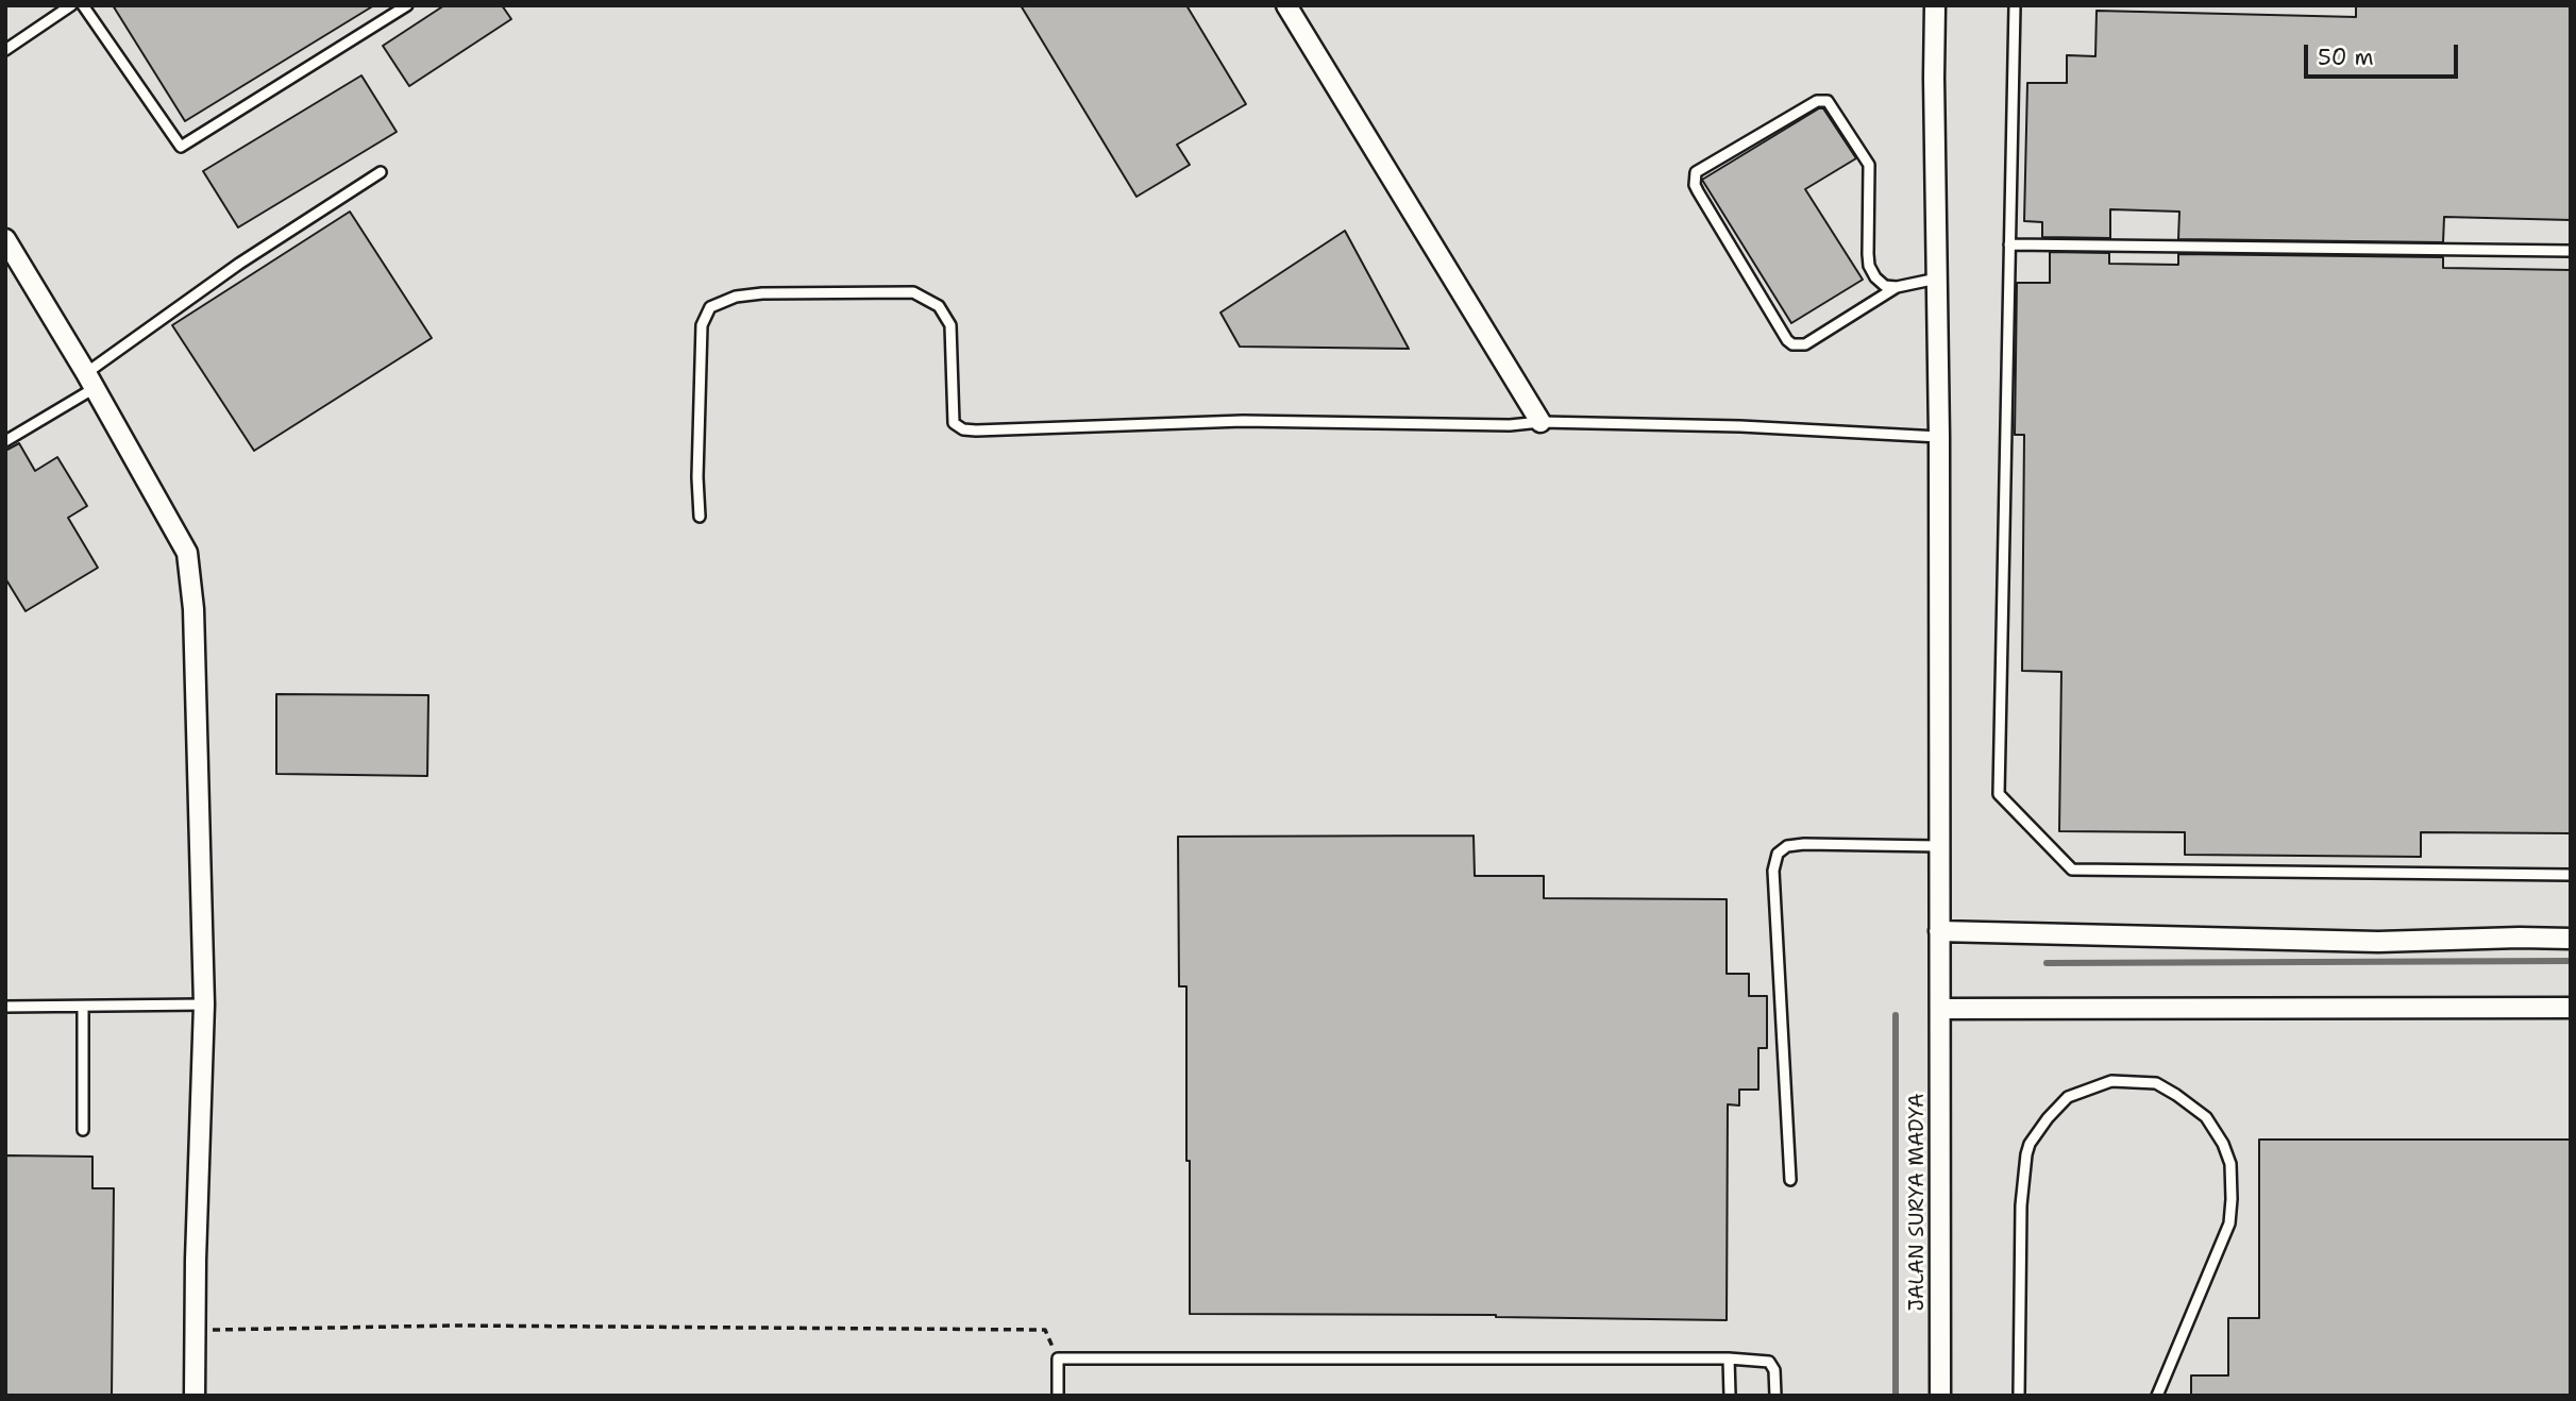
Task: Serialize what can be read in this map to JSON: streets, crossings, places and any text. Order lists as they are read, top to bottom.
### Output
{
  "streets": {
    "street": ["JALAN SURYA MADYA"]
  },
  "scale_bar": "50 m"
}
